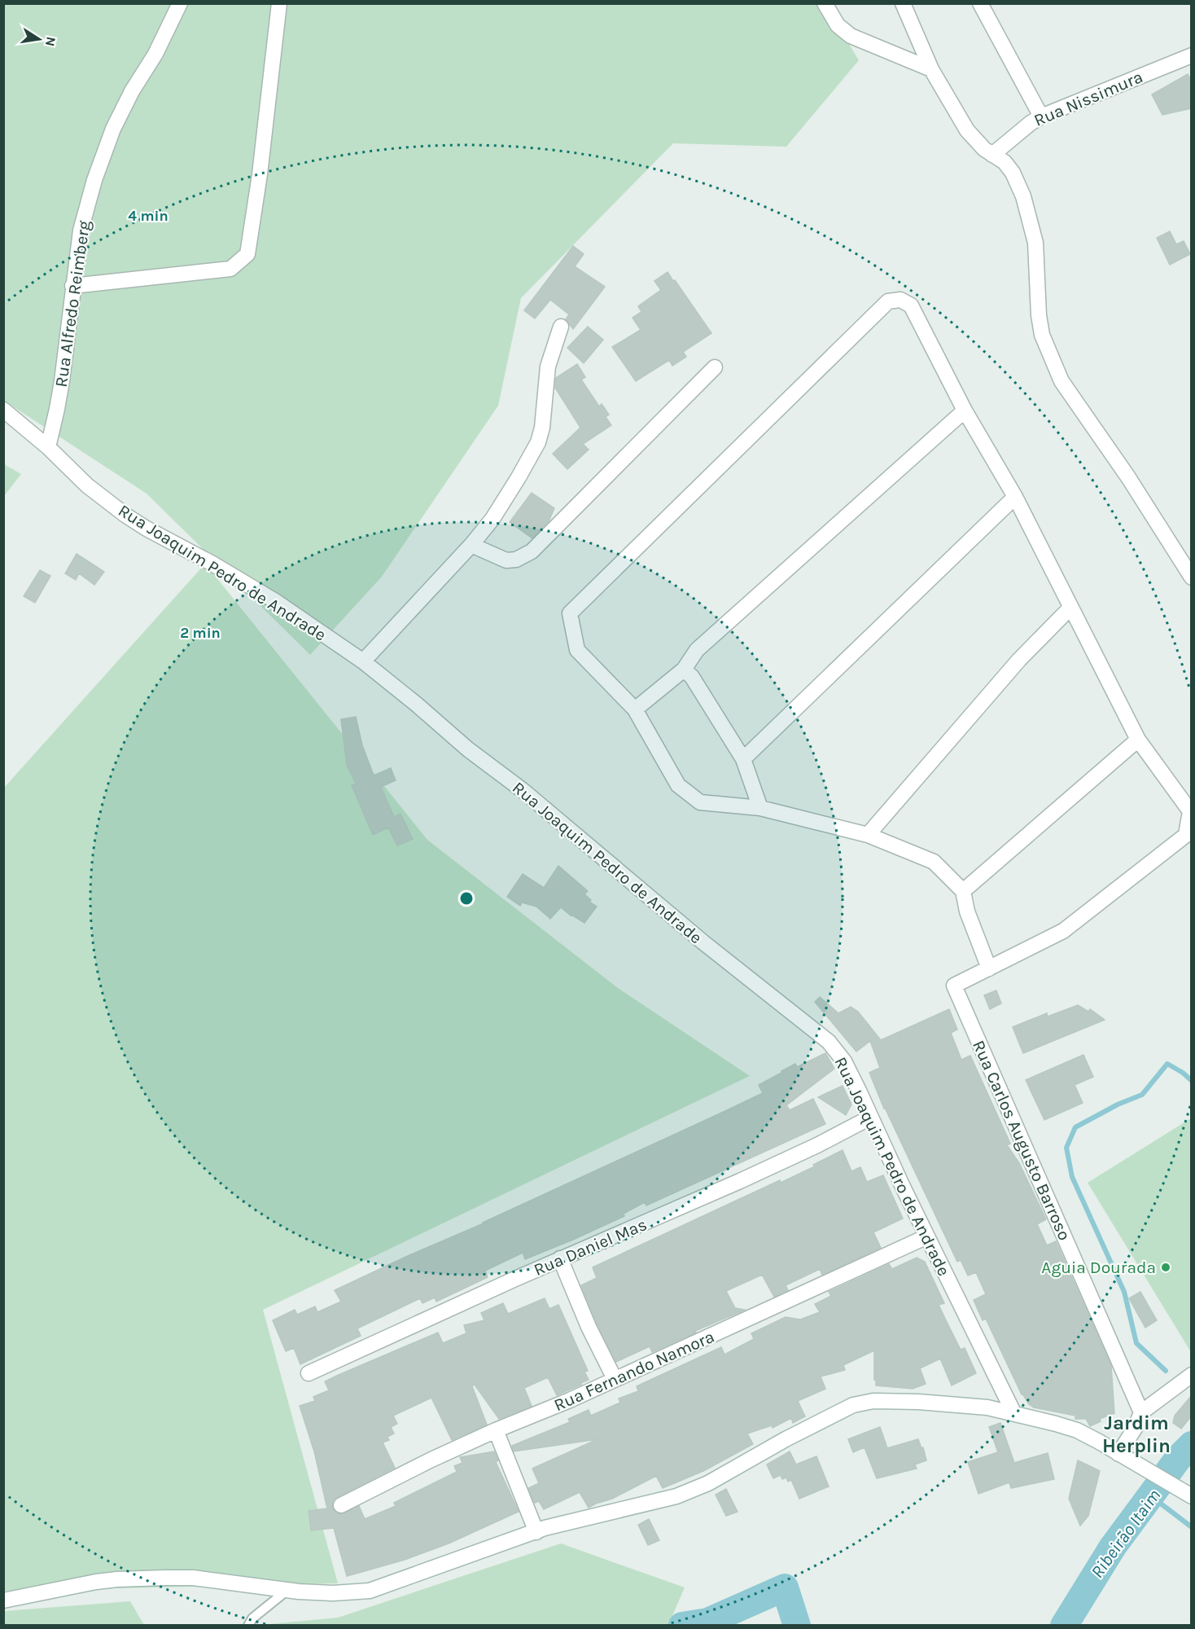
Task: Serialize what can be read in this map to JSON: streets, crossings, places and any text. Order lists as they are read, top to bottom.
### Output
{
  "streets": {
    "street": [
      "Rua Nissimura",
      "Rua Alfredo Reimberg",
      "Rua Joaquim Pedro de Andrade",
      "Rua Carlos Augusto Barroso",
      "Rua Daniel Mas",
      "Rua Fernando Namora"
    ]
  },
  "crossings": [
    ["Rua Alfredo Reimberg", "Rua Joaquim Pedro de Andrade"],
    ["Rua Joaquim Pedro de Andrade", "Rua Daniel Mas"],
    ["Rua Joaquim Pedro de Andrade", "Rua Fernando Namora"]
  ],
  "districts": ["Jardim Herplin"],
  "water": ["Ribeirão Itaim"],
  "places": ["Aguia Dourada"],
  "north": "right",
  "rings": ["4 min", "2 min"]
}
